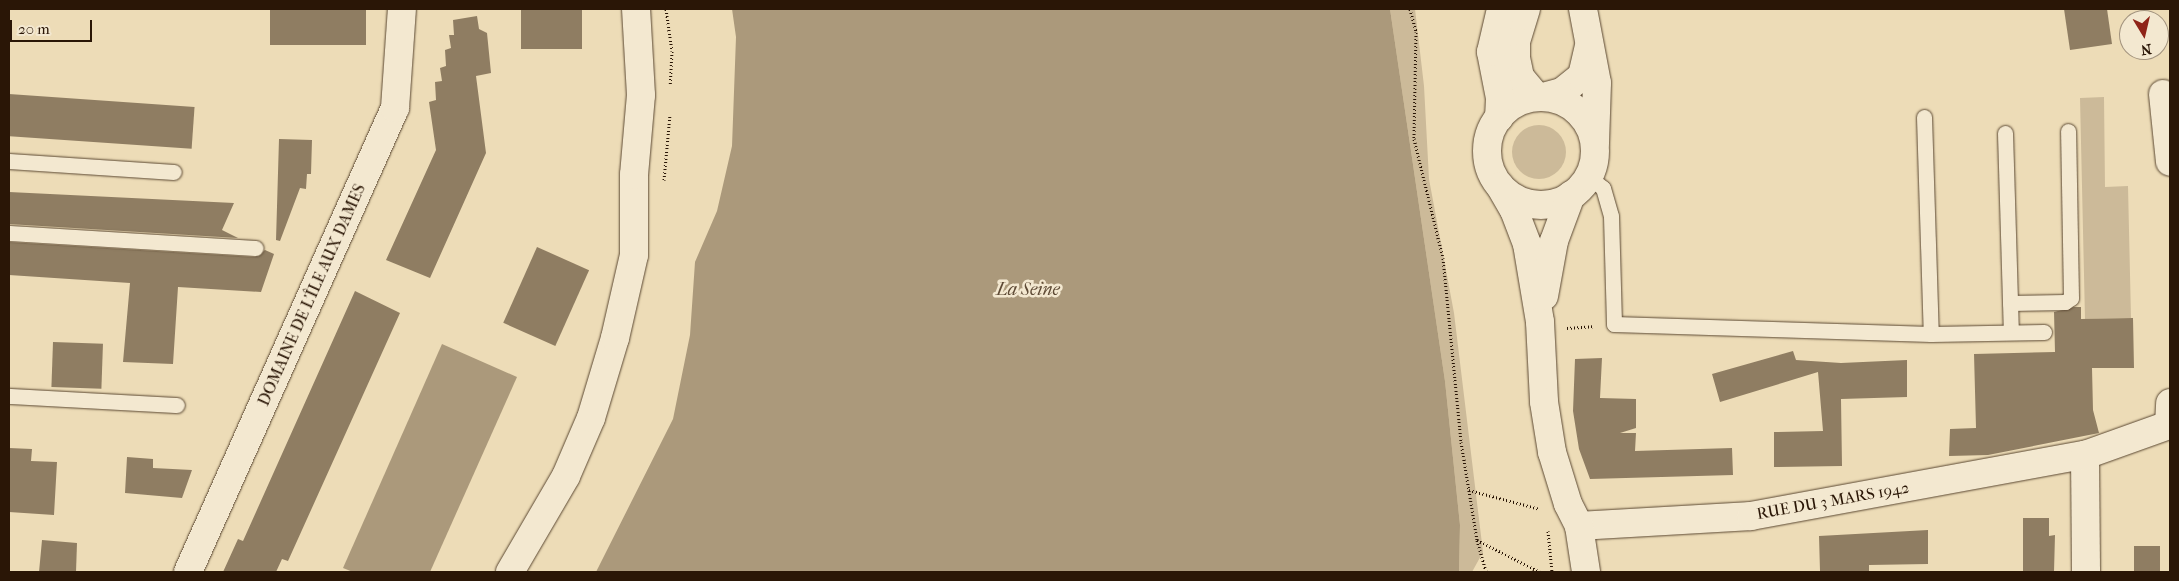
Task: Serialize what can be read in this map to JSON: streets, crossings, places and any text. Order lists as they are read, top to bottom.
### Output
{
  "streets": {
    "street": ["DOMAINE DE L'ÎLE AUX DAMES", "RUE DU 3 MARS 1942"]
  },
  "water": ["La Seine"],
  "scale_bar": "20 m",
  "north": "bottom"
}
